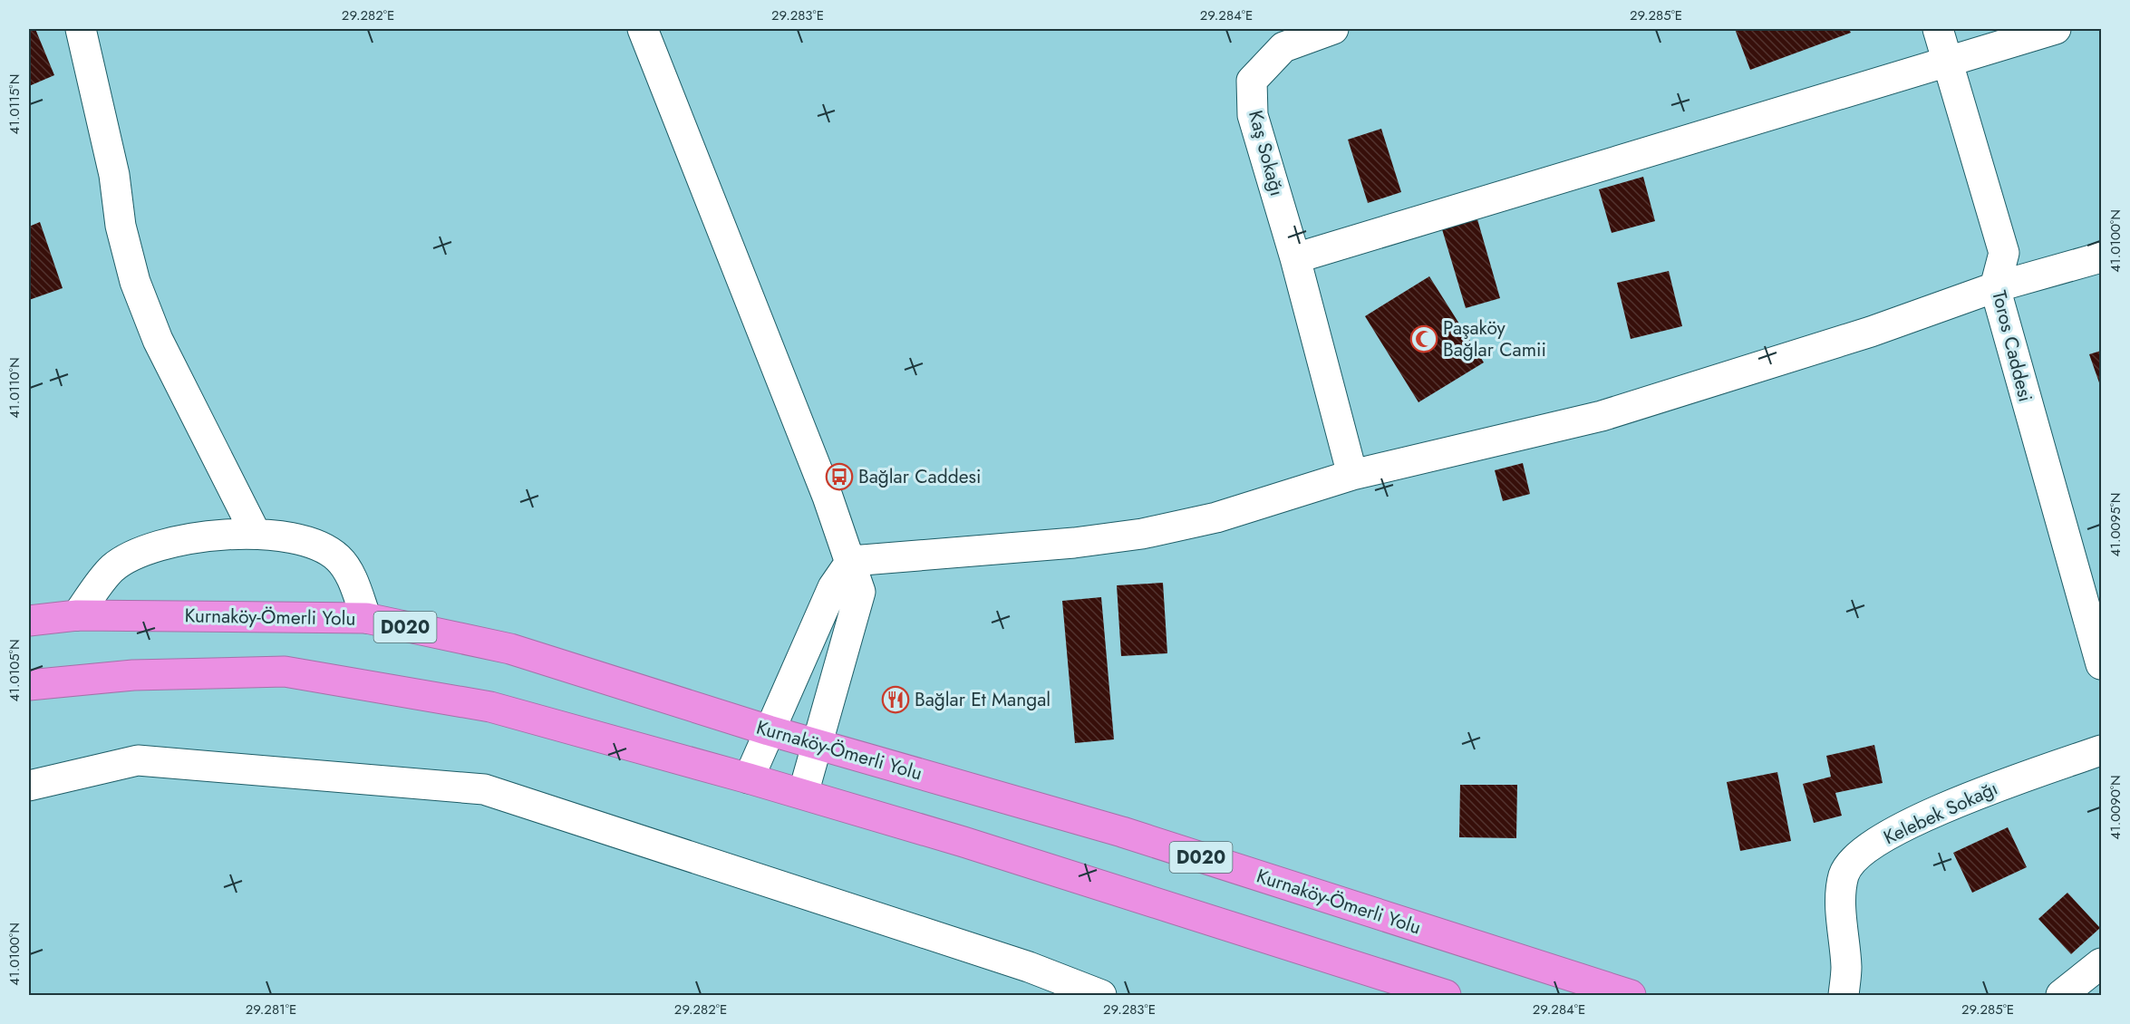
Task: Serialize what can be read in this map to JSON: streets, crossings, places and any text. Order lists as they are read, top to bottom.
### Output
{
  "streets": {
    "highway": ["Kurnaköy-Ömerli Yolu", "D020"],
    "street": ["Kaş Sokağı", "Toros Caddesi", "Kelebek Sokağı"]
  },
  "places": {
    "mosque": ["Paşaköy Bağlar Camii"],
    "bus stop": ["Bağlar Caddesi"],
    "restaurant": ["Bağlar Et Mangal"]
  },
  "coordinates": [
    "29.282°E",
    "29.283°E",
    "29.284°E",
    "29.285°E",
    "41.0115°N",
    "41.0100°N",
    "41.0110°N",
    "41.0095°N",
    "41.0105°N",
    "41.0090°N",
    "29.281°E"
  ]
}
